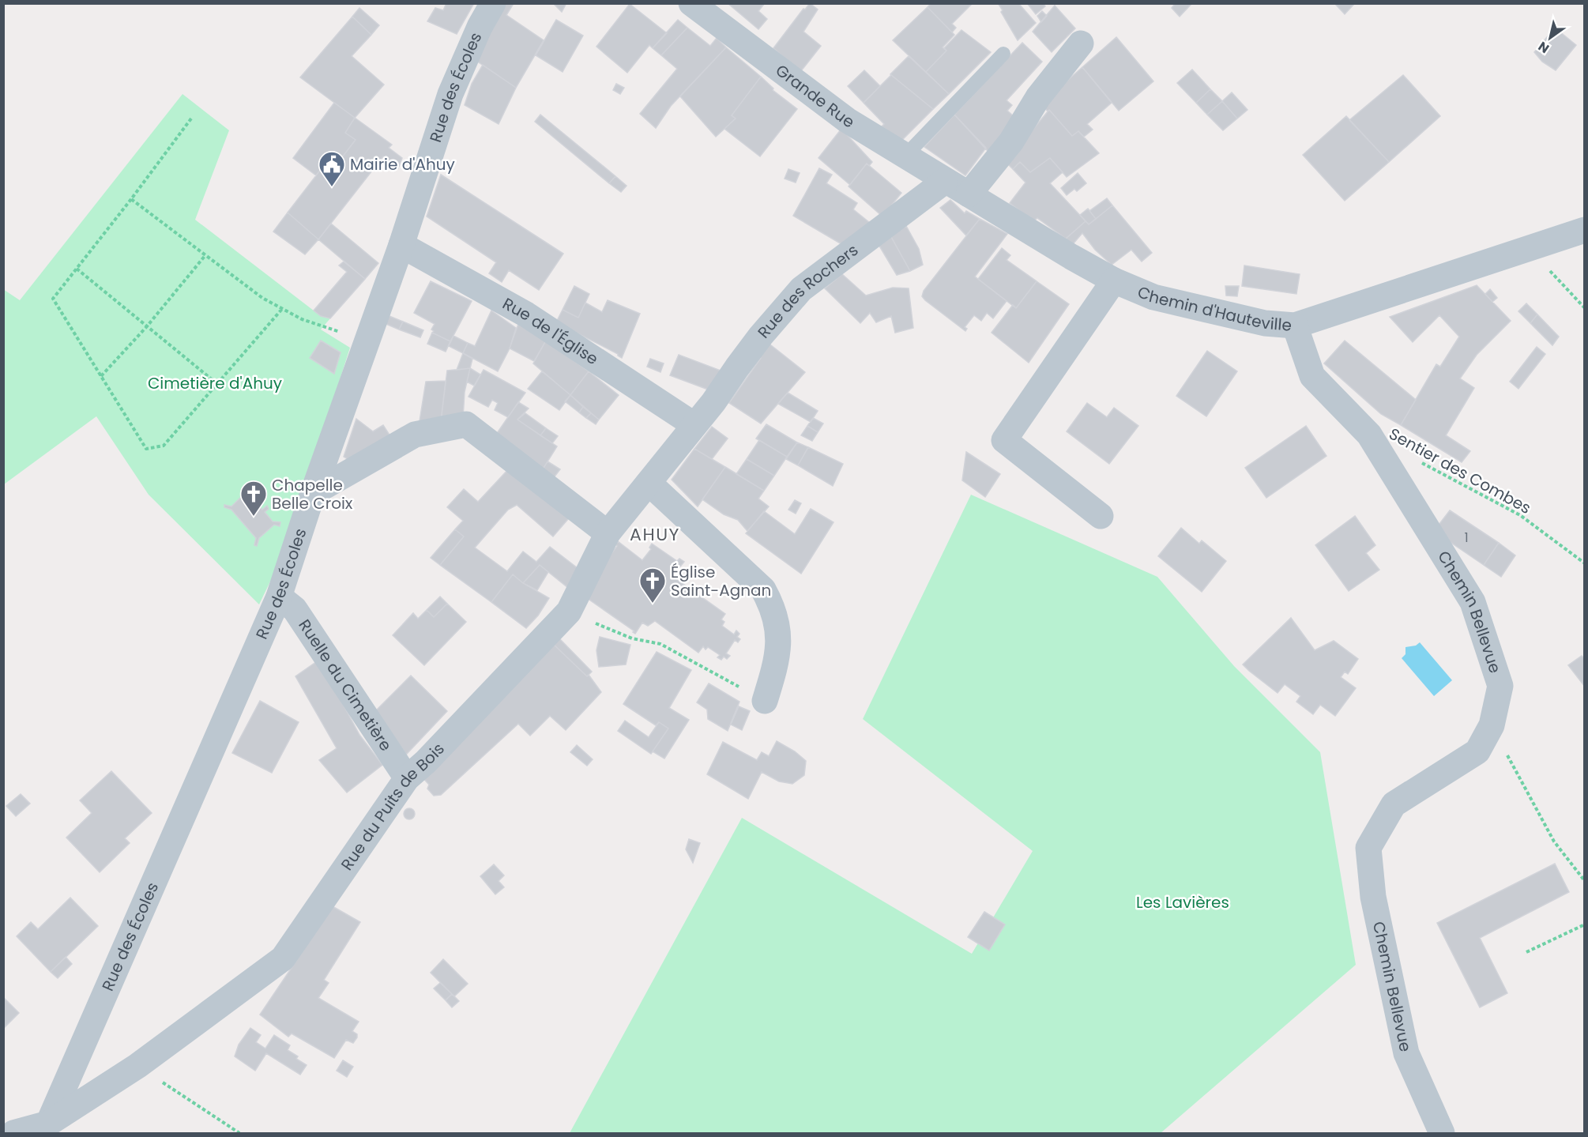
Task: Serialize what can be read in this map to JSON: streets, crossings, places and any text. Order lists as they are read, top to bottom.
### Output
{
  "streets": {
    "street": [
      "Rue des Écoles",
      "Grande Rue",
      "Rue des Rochers",
      "Chemin d'Hauteville",
      "Rue de l'Église",
      "Chemin Bellevue",
      "Ruelle du Cimetière",
      "Rue du Puits de Bois"
    ],
    "path": ["Sentier des Combes"]
  },
  "crossings": [
    ["Rue des Écoles", "Rue de l'Église"],
    ["Rue des Écoles", "Ruelle du Cimetière"],
    ["Rue des Écoles", "Rue du Puits de Bois"],
    ["Grande Rue", "Rue des Rochers"],
    ["Grande Rue", "Chemin d'Hauteville"],
    ["Rue des Rochers", "Chemin d'Hauteville"],
    ["Rue des Rochers", "Rue de l'Église"],
    ["Rue des Rochers", "Rue du Puits de Bois"],
    ["Chemin d'Hauteville", "Chemin Bellevue"],
    ["Rue de l'Église", "Rue du Puits de Bois"],
    ["Ruelle du Cimetière", "Rue du Puits de Bois"]
  ],
  "districts": ["AHUY"],
  "parks": ["Cimetière d'Ahuy", "Les Lavières"],
  "places": {
    "public building": ["Mairie d'Ahuy"],
    "church": ["Chapelle Belle Croix", "Église Saint-Agnan"]
  },
  "house_numbers": ["1"],
  "north": "bottom left"
}
